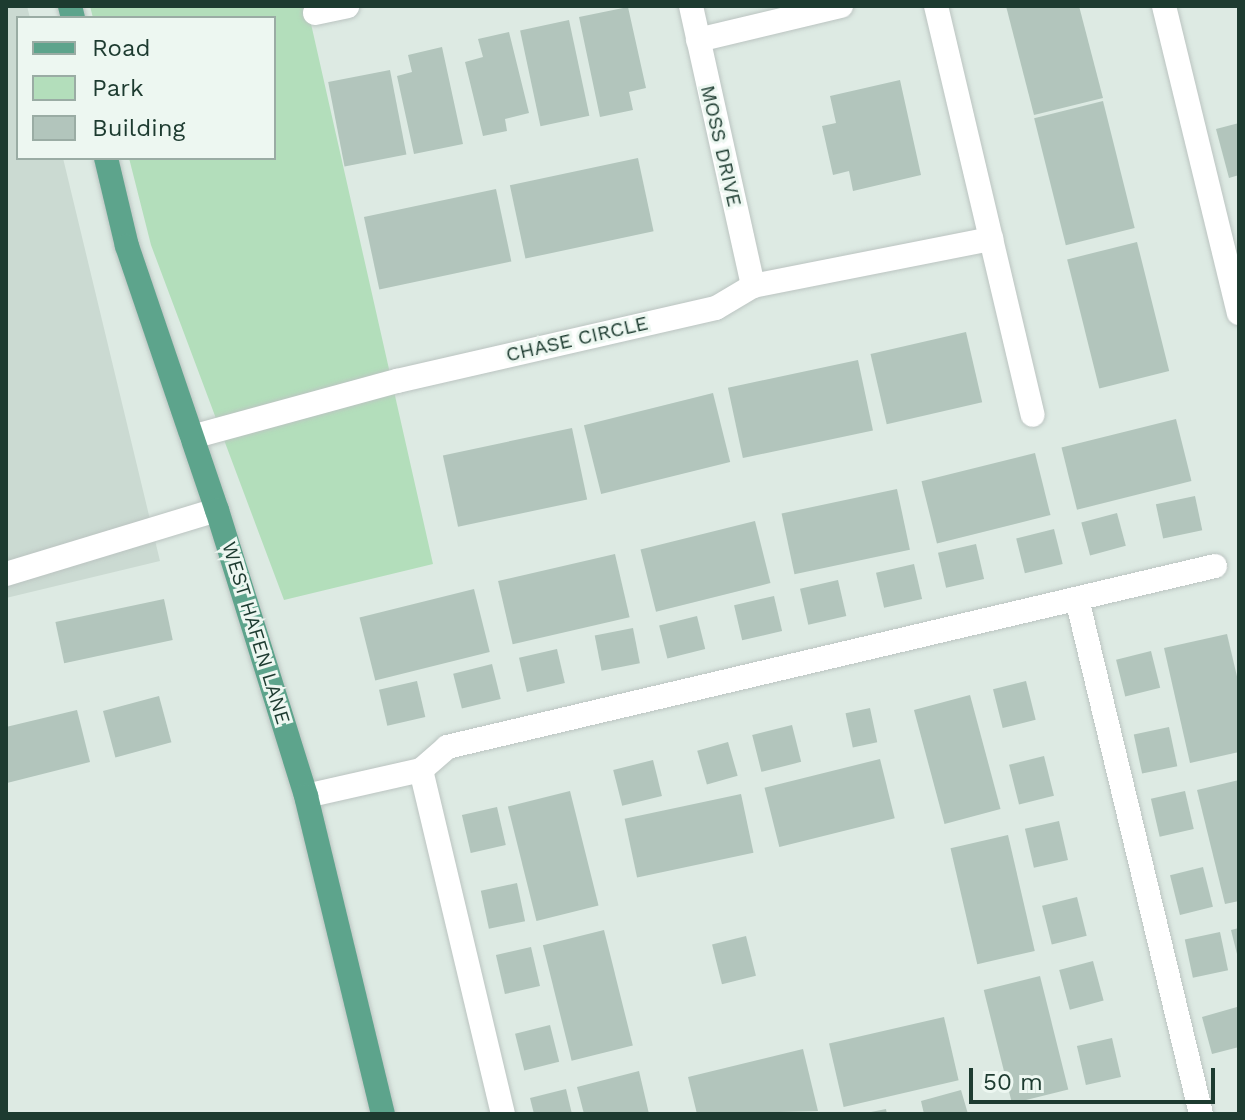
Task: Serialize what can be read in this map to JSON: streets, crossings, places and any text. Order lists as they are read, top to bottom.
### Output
{
  "streets": {
    "main road": ["WEST HAFEN LANE"],
    "street": ["MOSS DRIVE", "CHASE CIRCLE"]
  },
  "crossings": [
    ["MOSS DRIVE", "CHASE CIRCLE"],
    ["CHASE CIRCLE", "WEST HAFEN LANE"]
  ],
  "legend": ["Road", "Park", "Building"],
  "scale_bar": "50 m"
}
